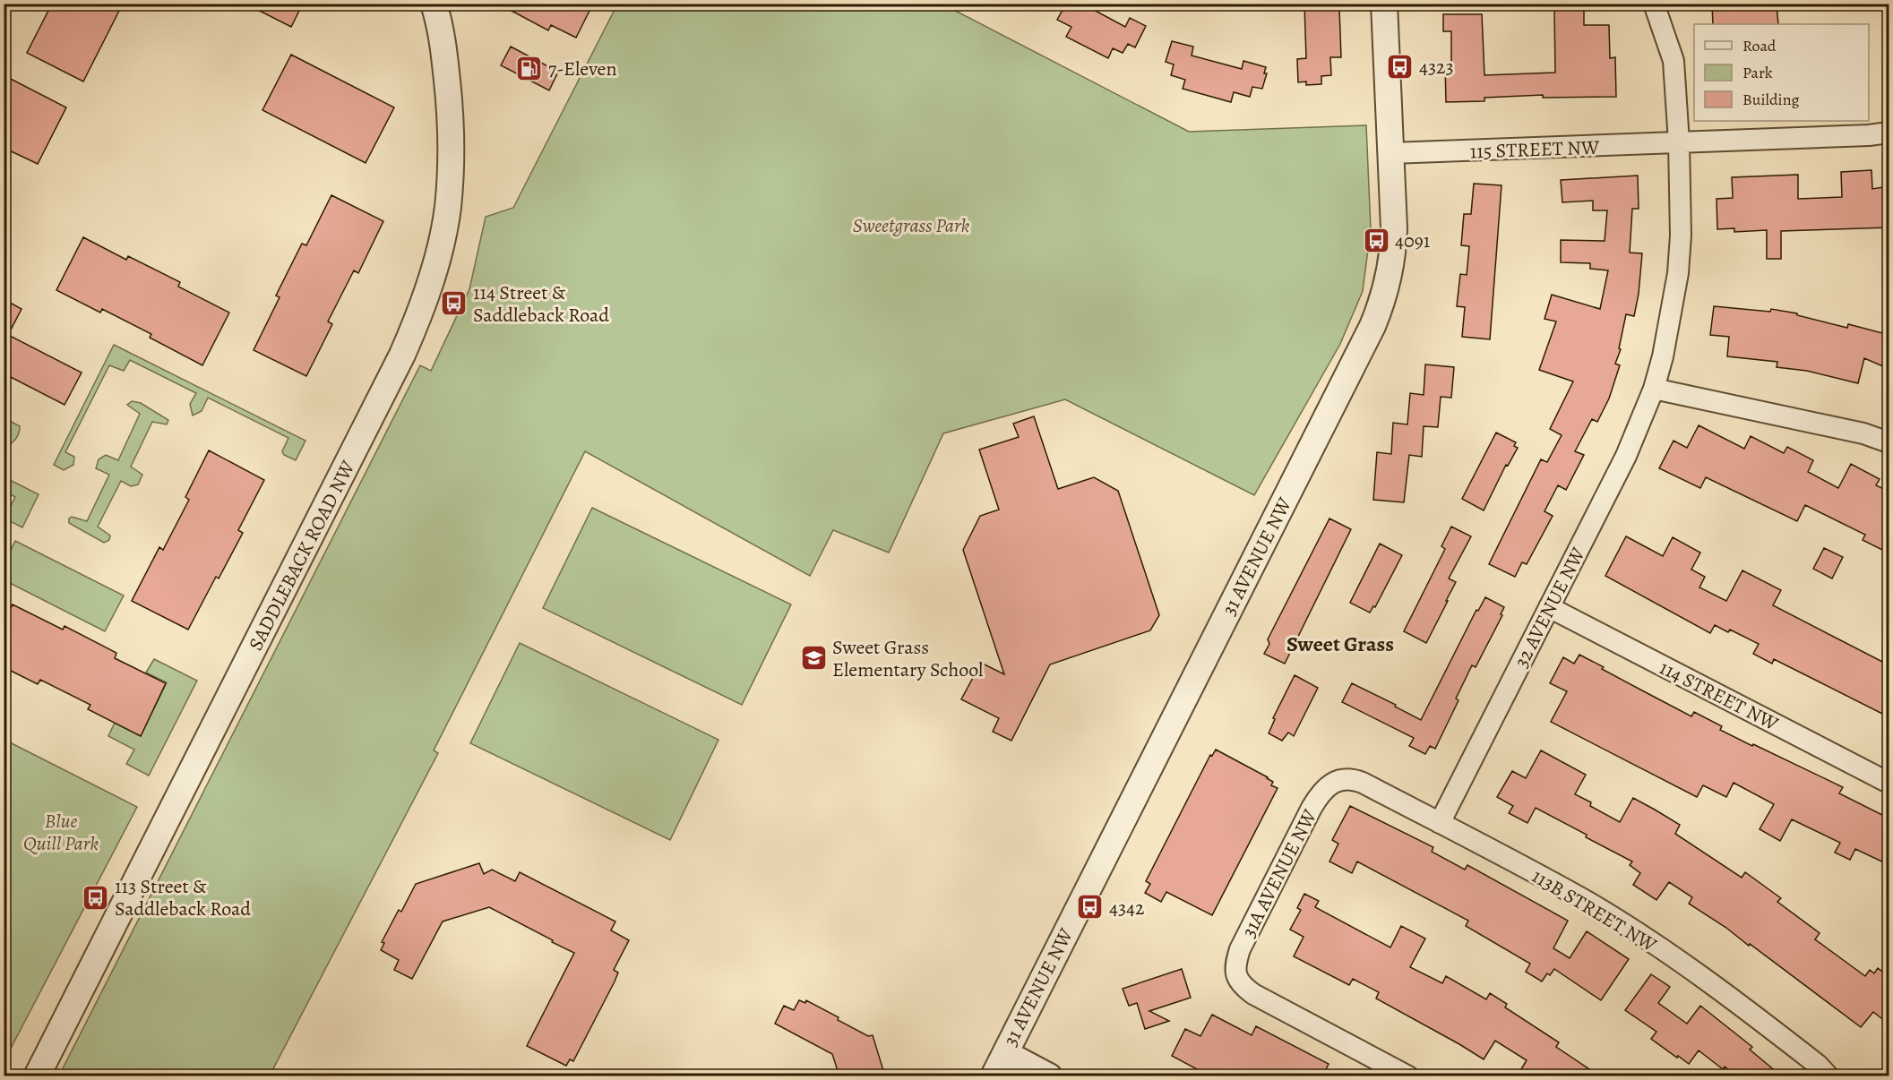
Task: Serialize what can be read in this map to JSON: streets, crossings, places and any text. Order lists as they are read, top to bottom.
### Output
{
  "streets": {
    "street": [
      "115 STREET NW",
      "SADDLEBACK ROAD NW",
      "31 AVENUE NW",
      "32 AVENUE NW",
      "114 STREET NW",
      "31A AVENUE NW",
      "113B STREET NW"
    ]
  },
  "crossings": [
    ["115 STREET NW", "31 AVENUE NW"],
    ["115 STREET NW", "32 AVENUE NW"],
    ["32 AVENUE NW", "114 STREET NW"],
    ["32 AVENUE NW", "113B STREET NW"],
    ["31A AVENUE NW", "113B STREET NW"]
  ],
  "districts": ["Sweet Grass"],
  "parks": ["Sweetgrass Park", "Blue Quill Park"],
  "places": {
    "bus stop": [
      "4323",
      "4091",
      "114 Street & Saddleback Road",
      "113 Street & Saddleback Road",
      "4342"
    ],
    "fuel station": ["7-Eleven"],
    "school or university": ["Sweet Grass Elementary School"]
  },
  "legend": ["Road", "Park", "Building"]
}
